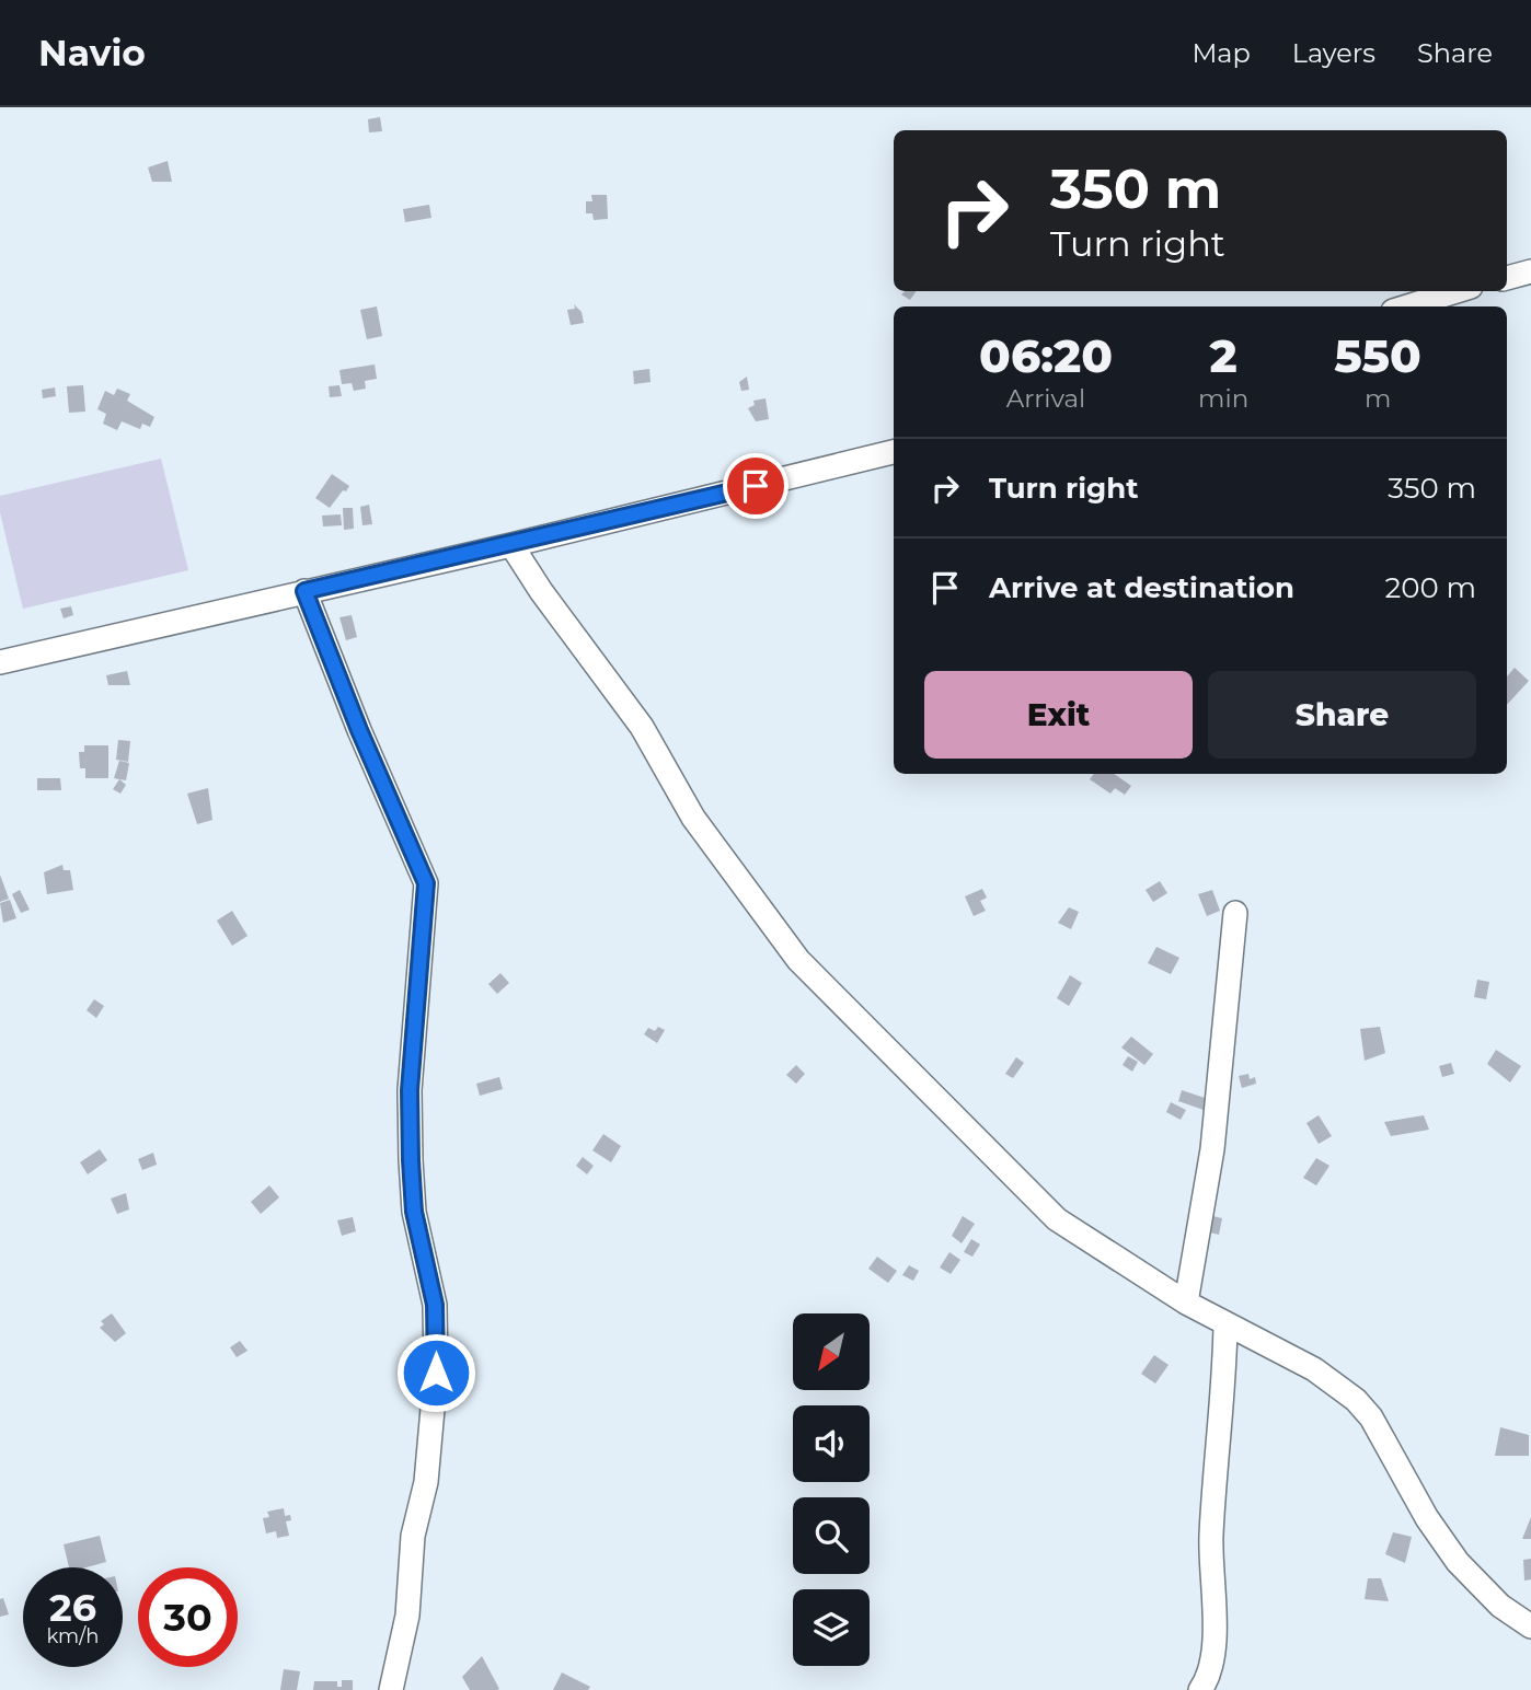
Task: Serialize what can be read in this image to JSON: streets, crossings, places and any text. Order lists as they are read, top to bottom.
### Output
{
  "north": "bottom left",
  "page": {
    "header": "Navio",
    "nav": ["Map", "Layers", "Share"],
    "turn": ["350 m", "Turn right"],
    "eta": [
      "06:20",
      "Arrival",
      "2",
      "min",
      "550",
      "m"
    ],
    "list": [
      {
        "name": "Turn right",
        "value": "350 m"
      },
      {
        "name": "Arrive at destination",
        "value": "200 m"
      }
    ],
    "buttons": ["Exit", "Share"],
    "speed": "26 km/h",
    "limit": "30"
  }
}
